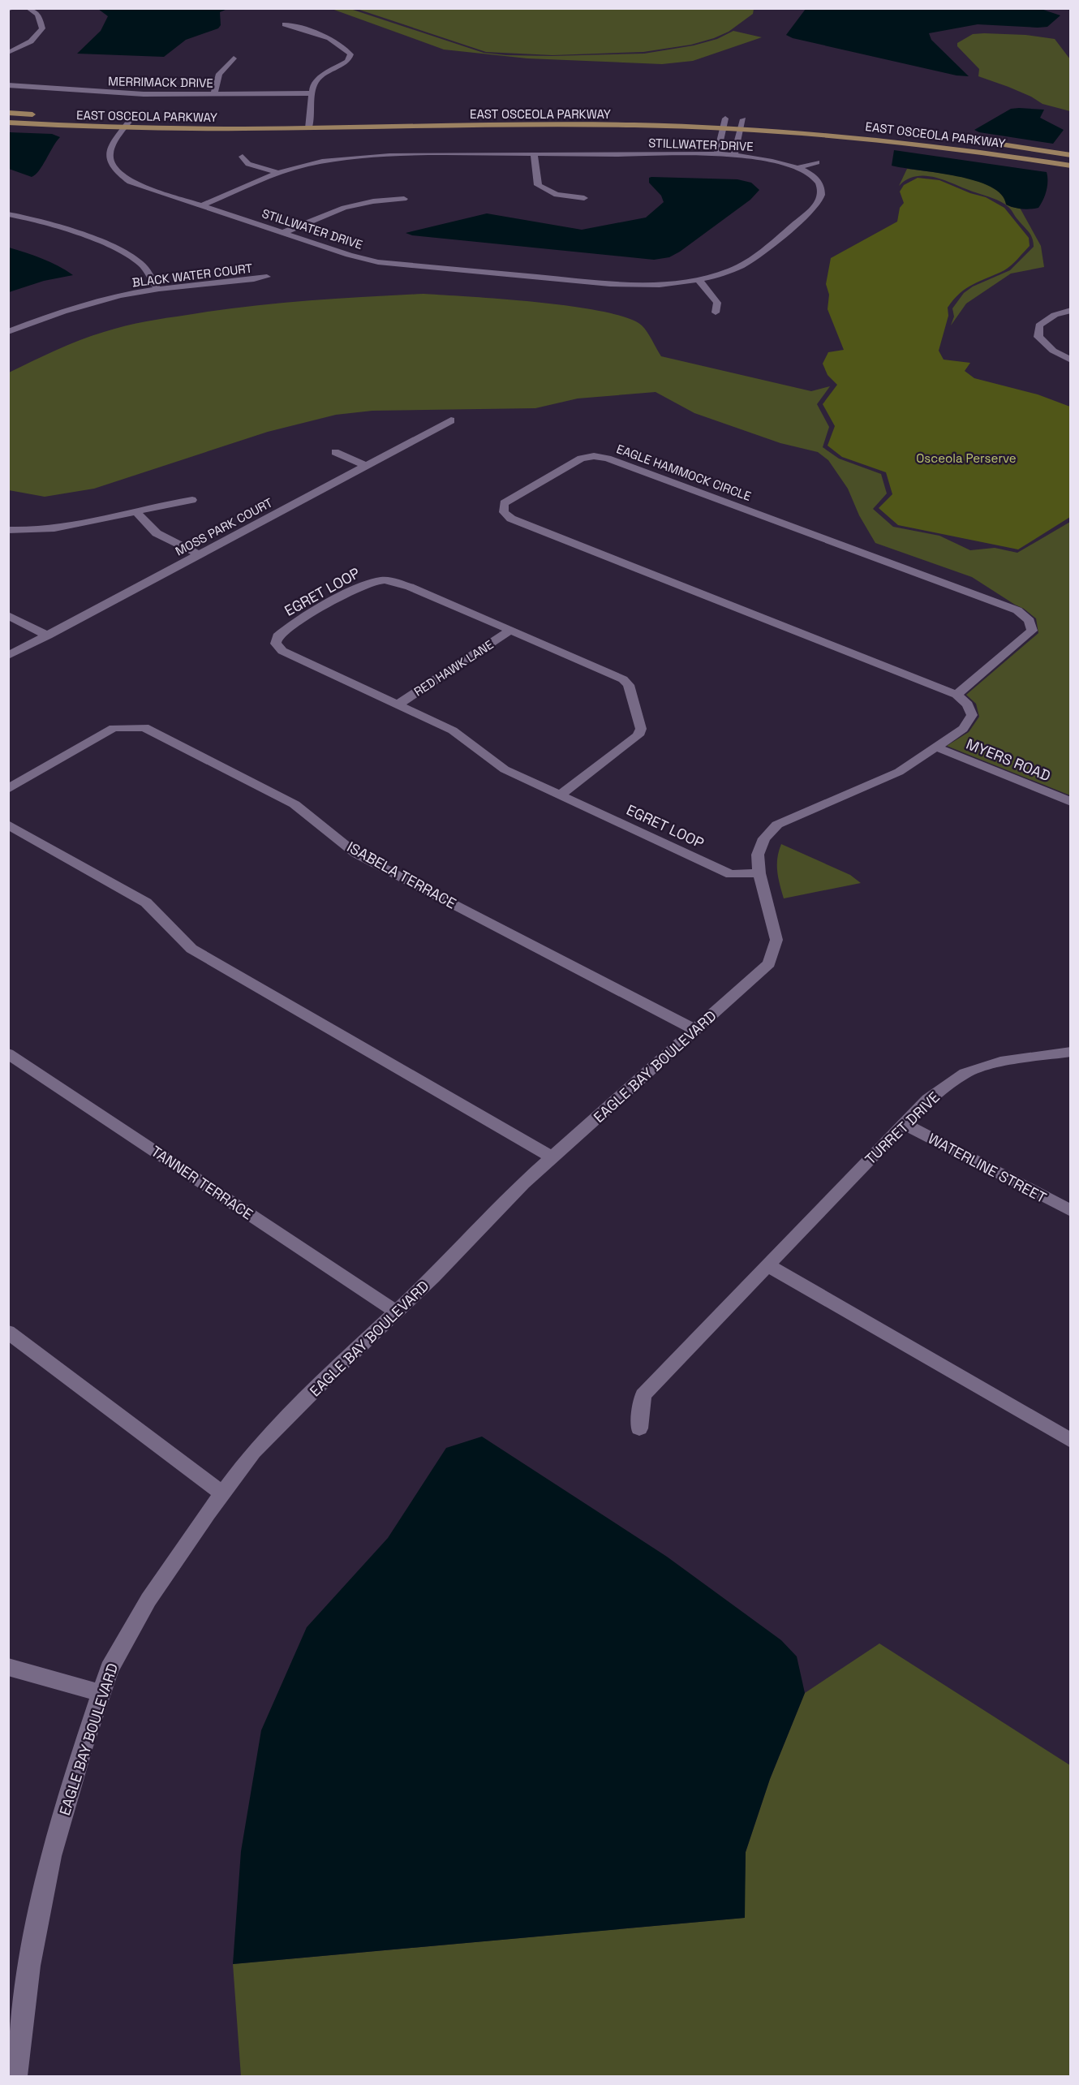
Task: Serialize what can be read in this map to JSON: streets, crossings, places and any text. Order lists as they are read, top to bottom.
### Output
{
  "streets": {
    "main road": ["EAST OSCEOLA PARKWAY"],
    "street": [
      "MERRIMACK DRIVE",
      "STILLWATER DRIVE",
      "BLACK WATER COURT",
      "EAGLE HAMMOCK CIRCLE",
      "MOSS PARK COURT",
      "EGRET LOOP",
      "RED HAWK LANE",
      "MYERS ROAD",
      "ISABELA TERRACE",
      "EAGLE BAY BOULEVARD",
      "TURRET DRIVE",
      "WATERLINE STREET",
      "TANNER TERRACE"
    ]
  },
  "crossings": [
    ["EAST OSCEOLA PARKWAY", "STILLWATER DRIVE"],
    ["EAGLE HAMMOCK CIRCLE", "MYERS ROAD"],
    ["EAGLE HAMMOCK CIRCLE", "EAGLE BAY BOULEVARD"],
    ["EGRET LOOP", "RED HAWK LANE"],
    ["EGRET LOOP", "EAGLE BAY BOULEVARD"],
    ["ISABELA TERRACE", "EAGLE BAY BOULEVARD"],
    ["EAGLE BAY BOULEVARD", "TANNER TERRACE"],
    ["TURRET DRIVE", "WATERLINE STREET"]
  ],
  "parks": ["Osceola Perserve"]
}
